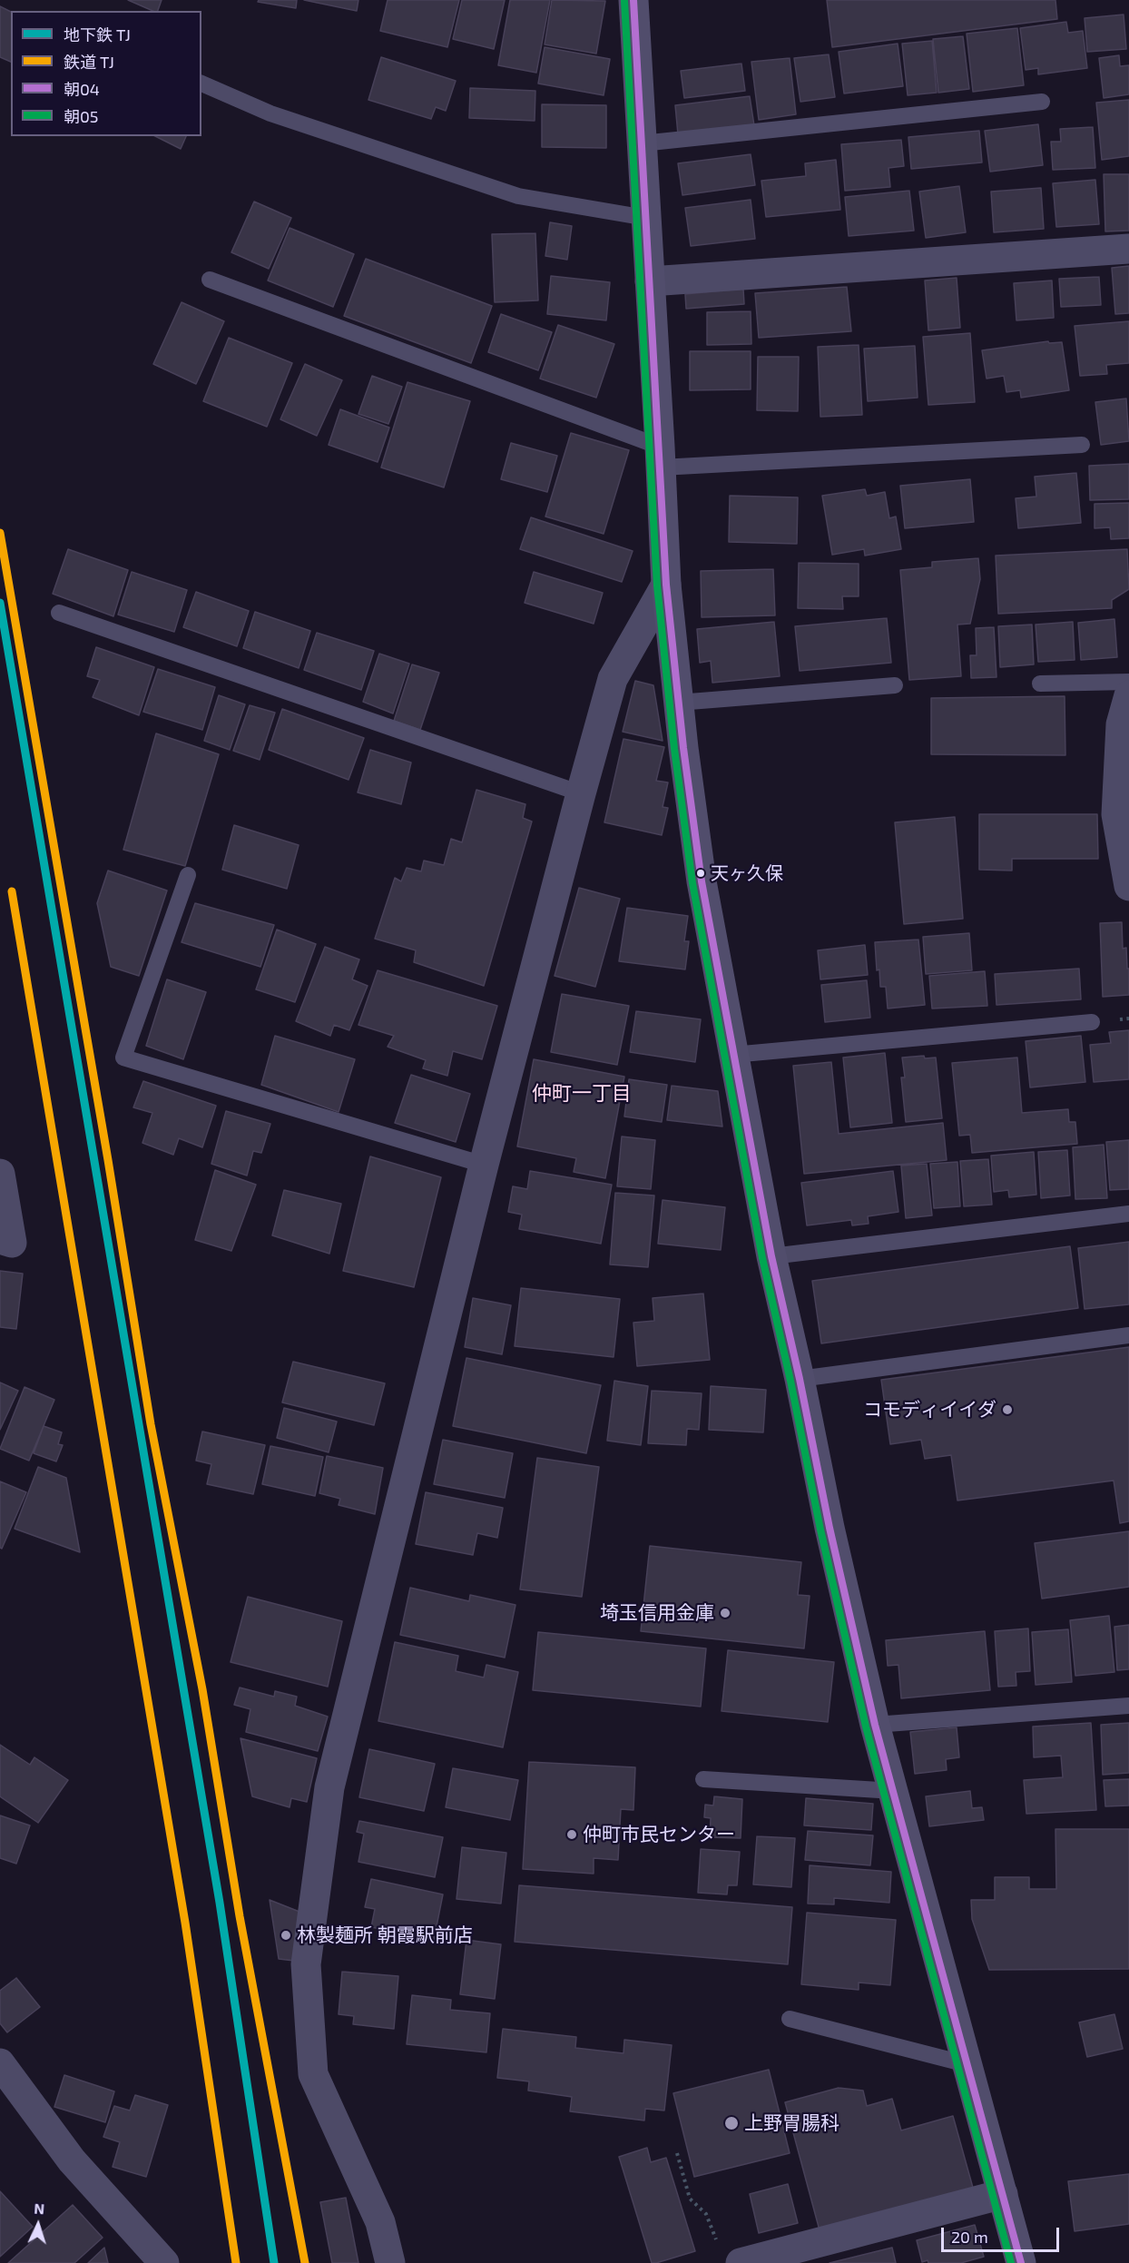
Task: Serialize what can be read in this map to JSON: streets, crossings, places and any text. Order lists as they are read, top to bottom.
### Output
{
  "districts": ["仲町一丁目"],
  "places": [
    "天ヶ久保",
    "コモディイイダ",
    "埼玉信用金庫",
    "仲町市民センター",
    "林製麺所 朝霞駅前店",
    "上野胃腸科"
  ],
  "lines": [
    "transit line 朝04",
    "transit line 朝05",
    "rail line TJ",
    "metro line TJ"
  ],
  "legend": [
    "地下鉄 TJ",
    "鉄道 TJ",
    "朝04",
    "朝05"
  ],
  "scale_bar": "20 m",
  "north": "top"
}
